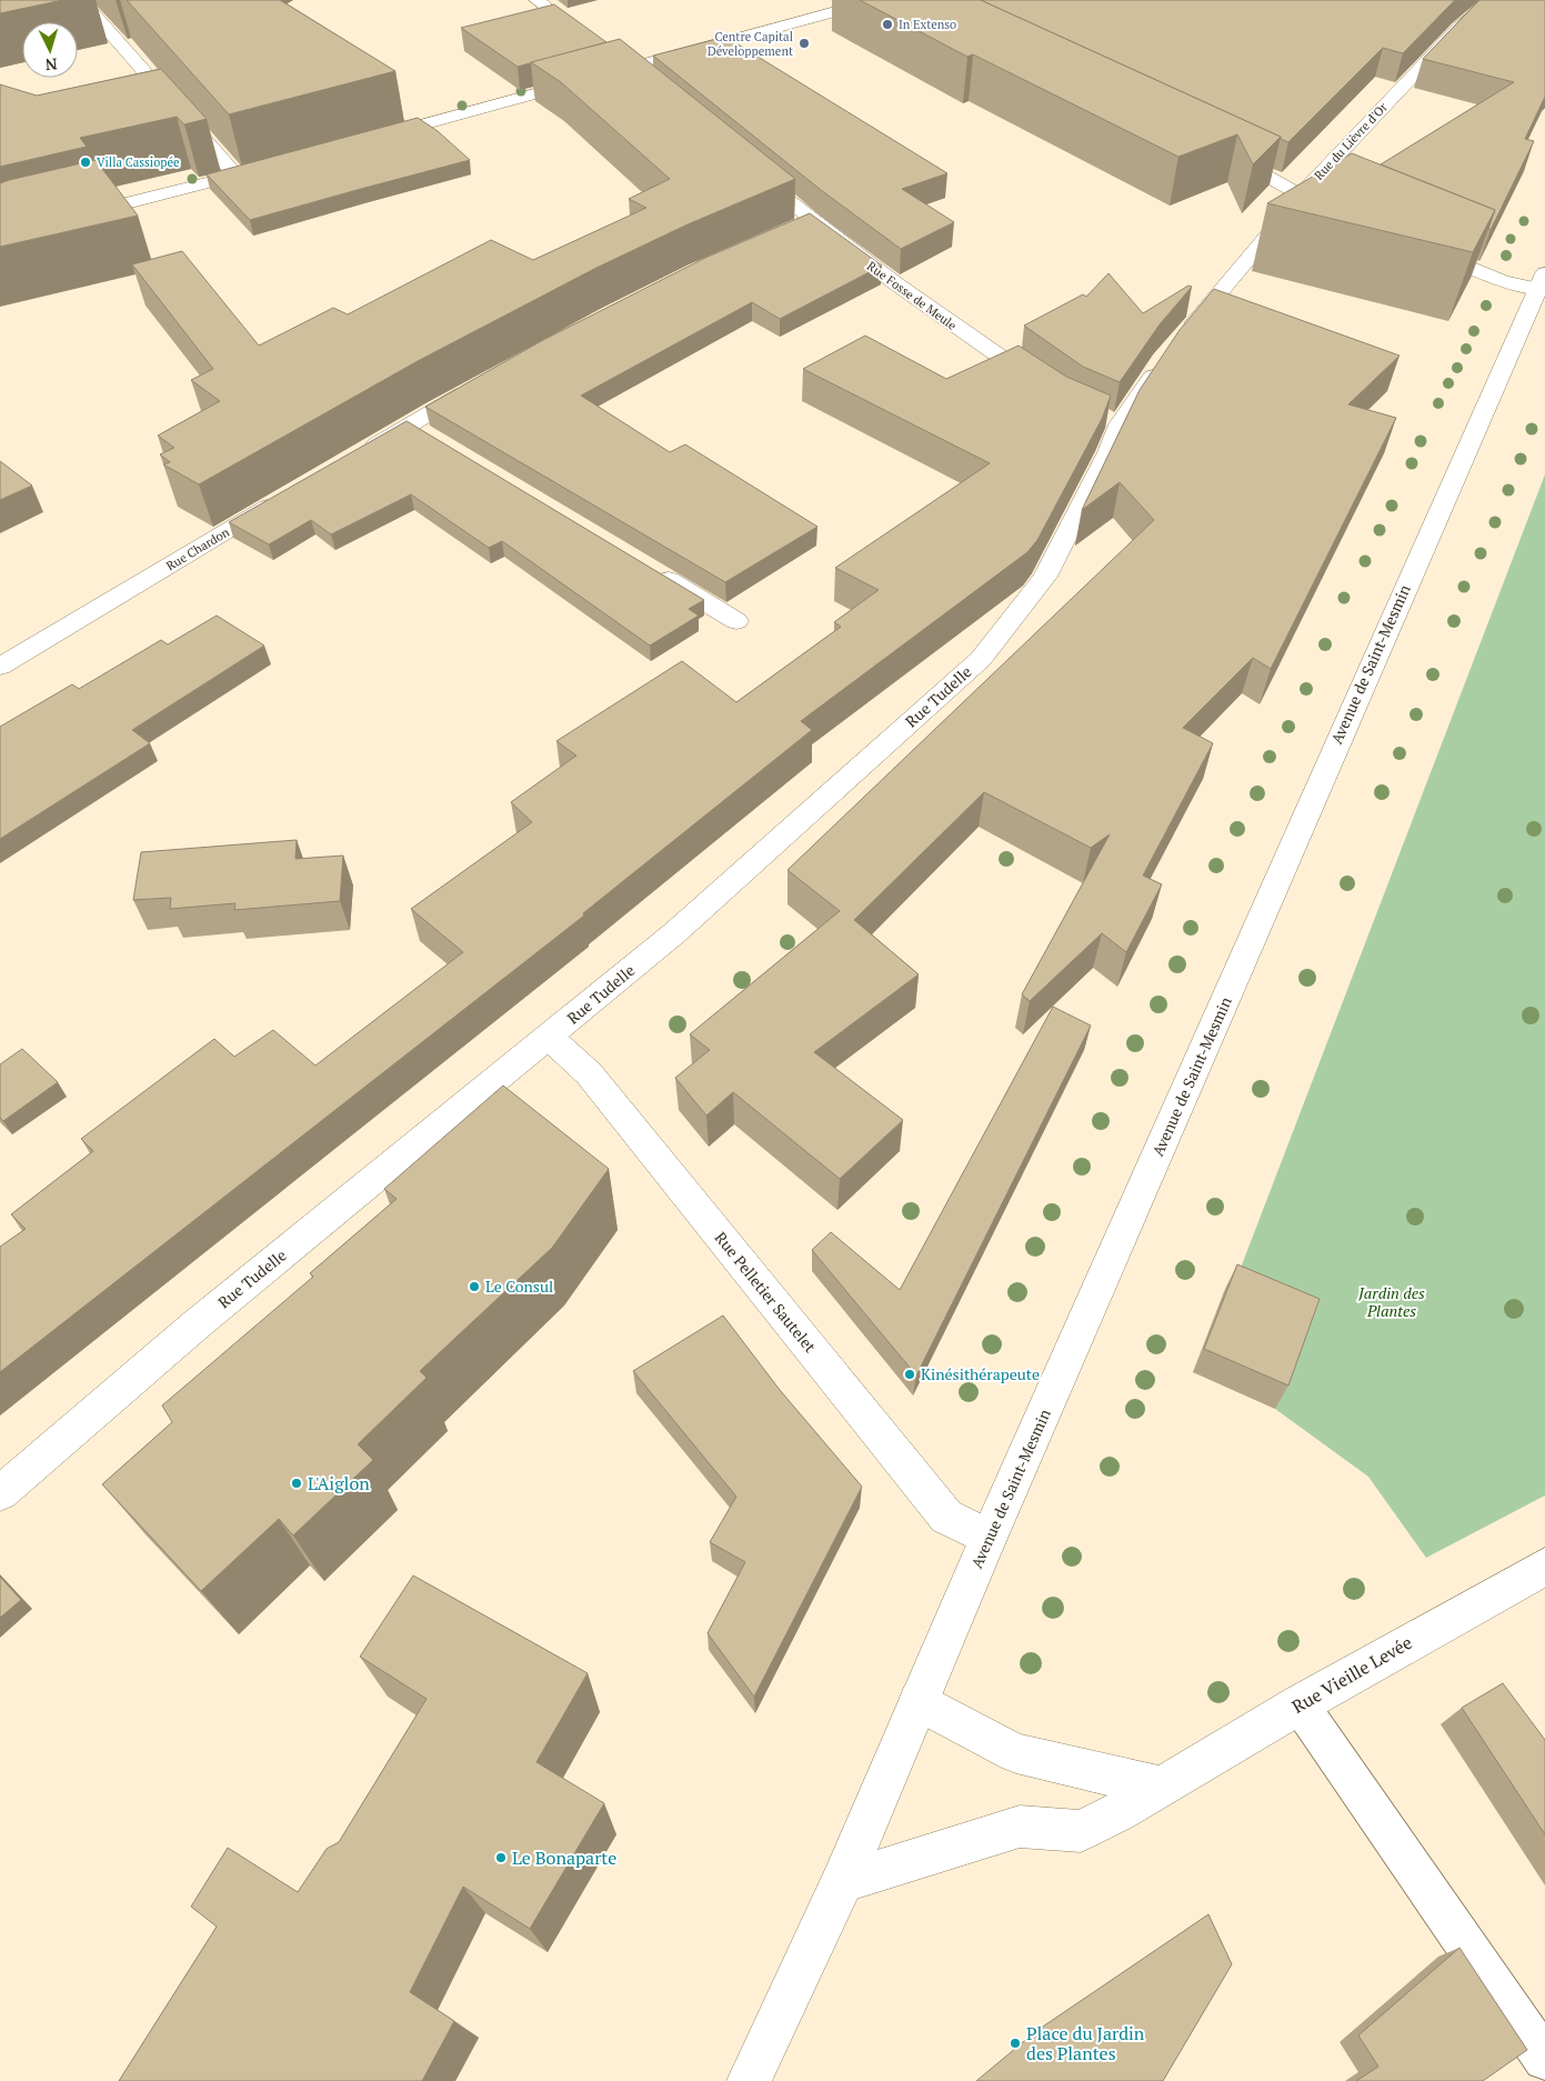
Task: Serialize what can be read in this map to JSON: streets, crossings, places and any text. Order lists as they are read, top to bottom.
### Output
{
  "streets": {
    "street": [
      "Rue du Lièvre d'Or",
      "Rue Fosse de Meule",
      "Rue Chardon",
      "Avenue de Saint-Mesmin",
      "Rue Tudelle",
      "Rue Pelletier Sautelet",
      "Rue Vieille Levée"
    ]
  },
  "crossings": [
    ["Avenue de Saint-Mesmin", "Rue Pelletier Sautelet"],
    ["Rue Tudelle", "Rue Pelletier Sautelet"]
  ],
  "parks": ["Jardin des Plantes"],
  "places": [
    "In Extenso",
    "Centre Capital Développement",
    "Villa Cassiopée",
    "Le Consul",
    "Kinésithérapeute",
    "L'Aiglon",
    "Le Bonaparte",
    "Place du Jardin des Plantes"
  ],
  "north": "bottom"
}
